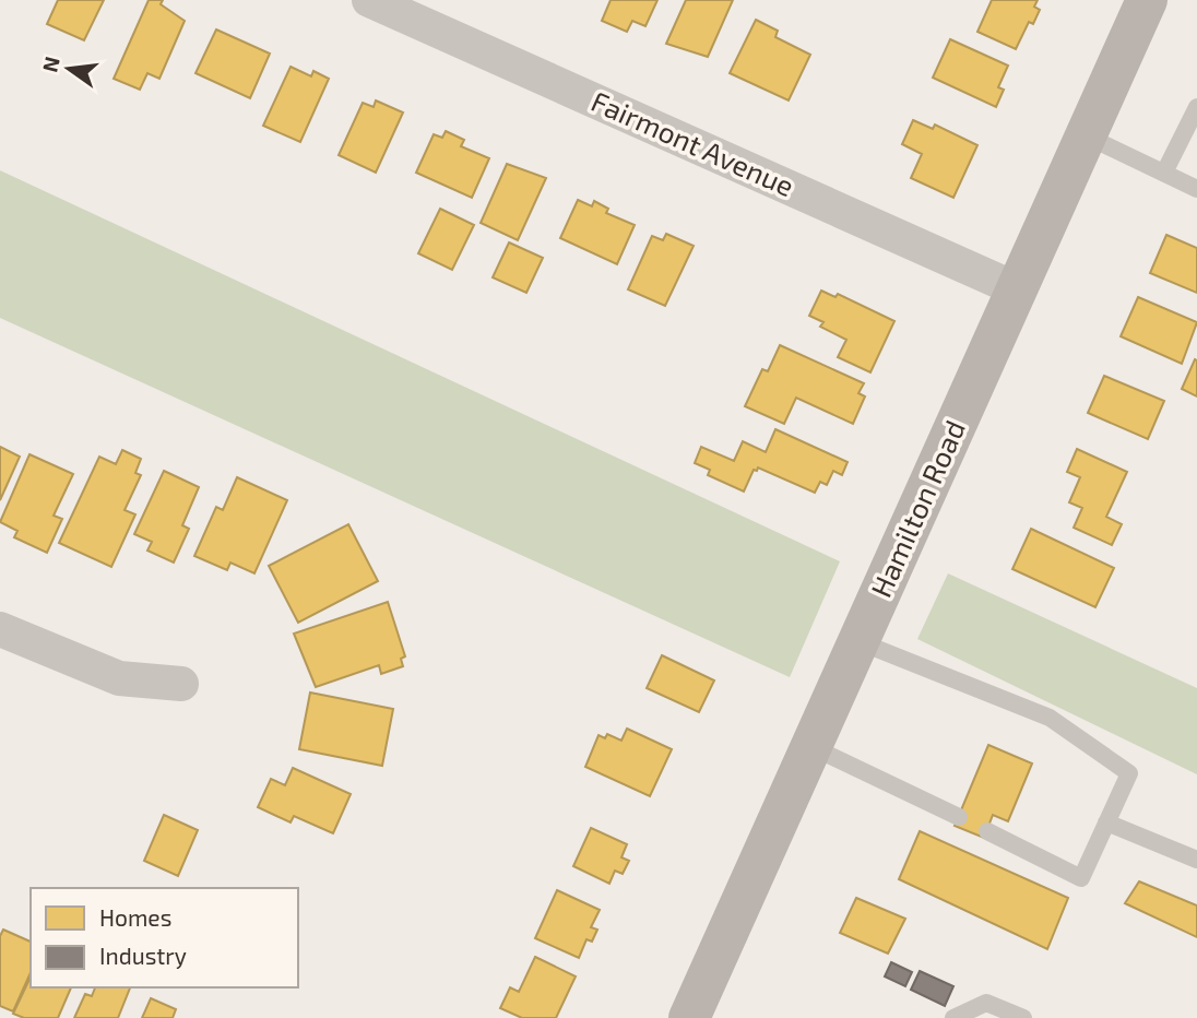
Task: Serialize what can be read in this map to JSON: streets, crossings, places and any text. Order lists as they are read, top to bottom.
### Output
{
  "streets": {
    "main road": ["Hamilton Road"],
    "street": ["Fairmont Avenue"]
  },
  "crossings": [
    ["Fairmont Avenue", "Hamilton Road"]
  ],
  "legend": ["Homes", "Industry"],
  "north": "left"
}
